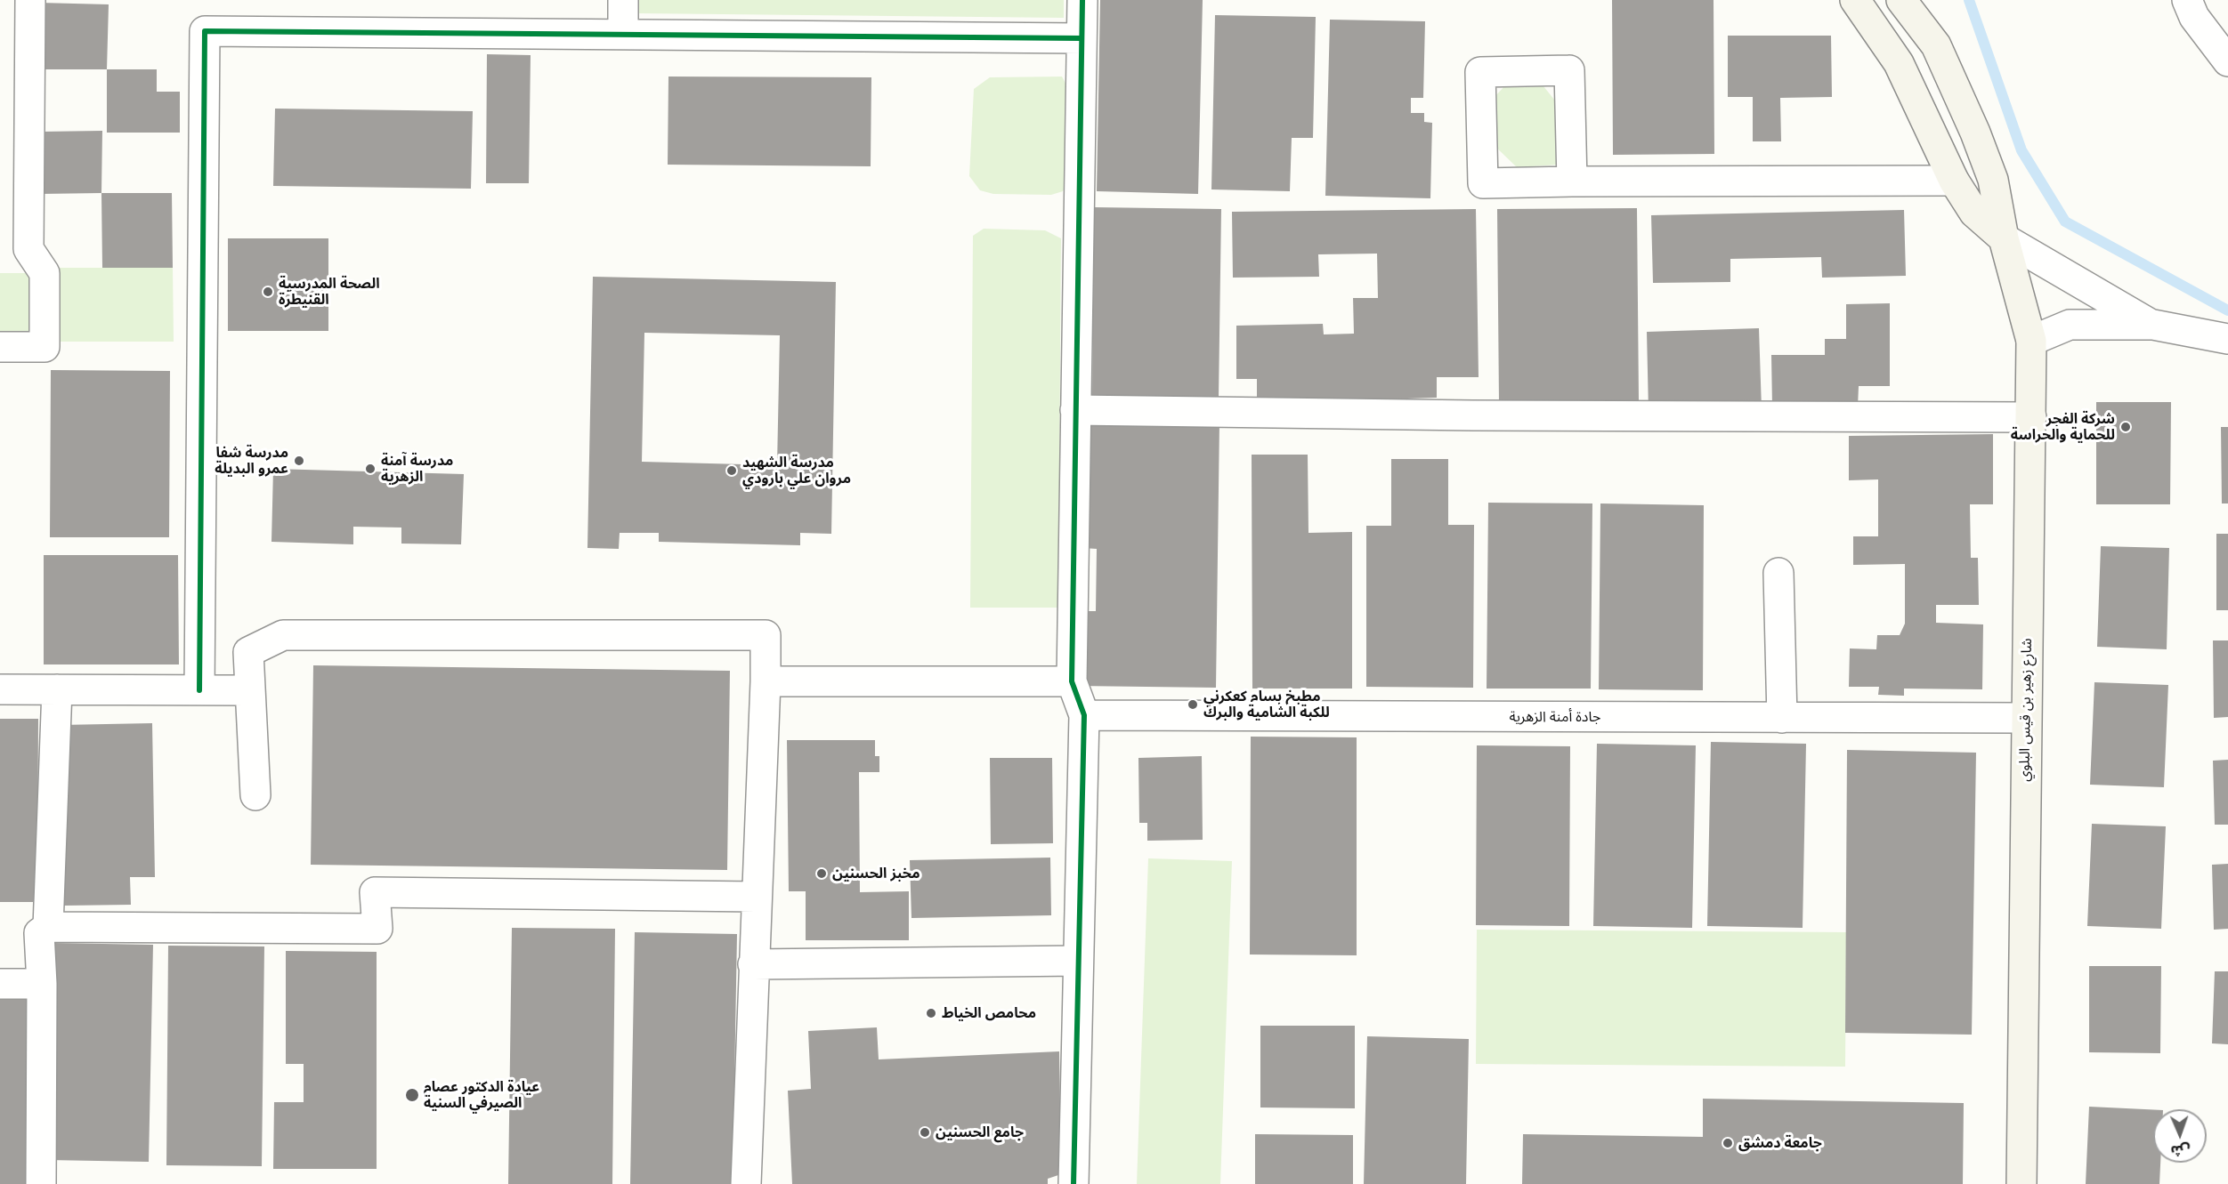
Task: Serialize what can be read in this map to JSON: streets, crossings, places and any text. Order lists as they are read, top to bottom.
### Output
{
  "streets": {
    "main road": ["شارع زهير بن قيس البلوي"],
    "street": ["جادة أمنة الزهرية"]
  },
  "crossings": [
    ["شارع زهير بن قيس البلوي", "جادة أمنة الزهرية"]
  ],
  "places": [
    "الصحة المدرسية القنيطرة",
    "شركة الفجر للحماية والحراسة",
    "مدرسة شفا عمرو البديلة",
    "مدرسة آمنة الزهرية",
    "مدرسة الشهيد مروان علي بارودي",
    "مطبخ بسام كعكرني للكبة الشامية والبرك",
    "مخبز الحسنين",
    "محامص الخياط",
    "عيادة الدكتور عصام الصيرفي السنية",
    "جامع الحسنين",
    "جامعة دمشق"
  ],
  "north": "bottom"
}
